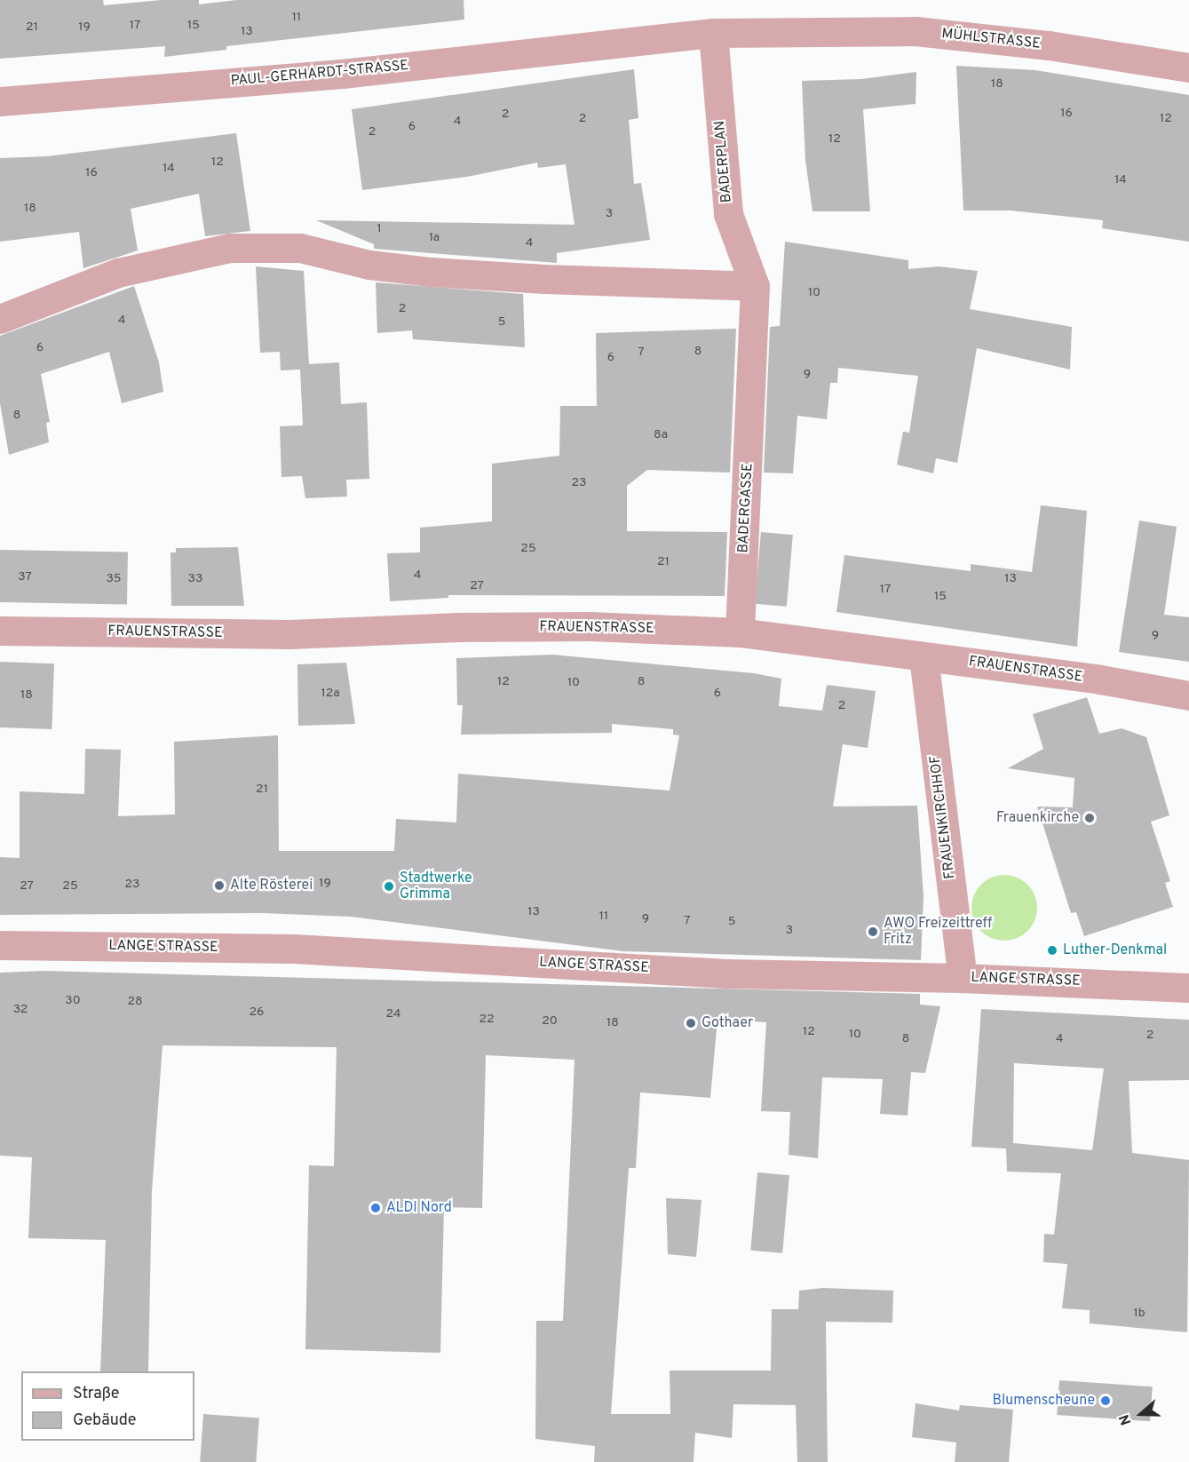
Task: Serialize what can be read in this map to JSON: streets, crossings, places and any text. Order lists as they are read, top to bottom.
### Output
{
  "streets": {
    "street": [
      "MÜHLSTRASSE",
      "PAUL-GERHARDT-STRASSE",
      "BADERPLAN",
      "BADERGASSE",
      "FRAUENSTRASSE",
      "FRAUENKIRCHHOF",
      "LANGE STRASSE"
    ]
  },
  "crossings": [
    ["MÜHLSTRASSE", "PAUL-GERHARDT-STRASSE"],
    ["MÜHLSTRASSE", "BADERPLAN"],
    ["PAUL-GERHARDT-STRASSE", "BADERPLAN"],
    ["BADERPLAN", "BADERGASSE"],
    ["BADERGASSE", "FRAUENSTRASSE"],
    ["FRAUENSTRASSE", "FRAUENKIRCHHOF"],
    ["FRAUENKIRCHHOF", "LANGE STRASSE"]
  ],
  "places": [
    "Frauenkirche",
    "Alte Rösterei",
    "Stadtwerke Grimma",
    "AWO Freizeittreff Fritz",
    "Luther-Denkmal",
    "Gothaer",
    "ALDI Nord",
    "Blumenscheune"
  ],
  "house_numbers": [
    "11",
    "17",
    "15",
    "21",
    "19",
    "13",
    "18",
    "16",
    "2",
    "2",
    "12",
    "4",
    "6",
    "2",
    "12",
    "12",
    "14",
    "16",
    "14",
    "18",
    "3",
    "1",
    "1a",
    "4",
    "10",
    "2",
    "4",
    "5",
    "6",
    "8",
    "7",
    "6",
    "9",
    "8",
    "8a",
    "23",
    "25",
    "21",
    "4",
    "37",
    "35",
    "33",
    "13",
    "27",
    "17",
    "15",
    "9",
    "12",
    "8",
    "10",
    "12a",
    "6",
    "18",
    "2",
    "21",
    "19",
    "23",
    "27",
    "25",
    "13",
    "11",
    "9",
    "7",
    "5",
    "3",
    "30",
    "28",
    "32",
    "26",
    "24",
    "22",
    "20",
    "18",
    "12",
    "10",
    "2",
    "8",
    "4",
    "1b"
  ],
  "legend": ["Straße", "Gebäude"],
  "north": "left"
}
